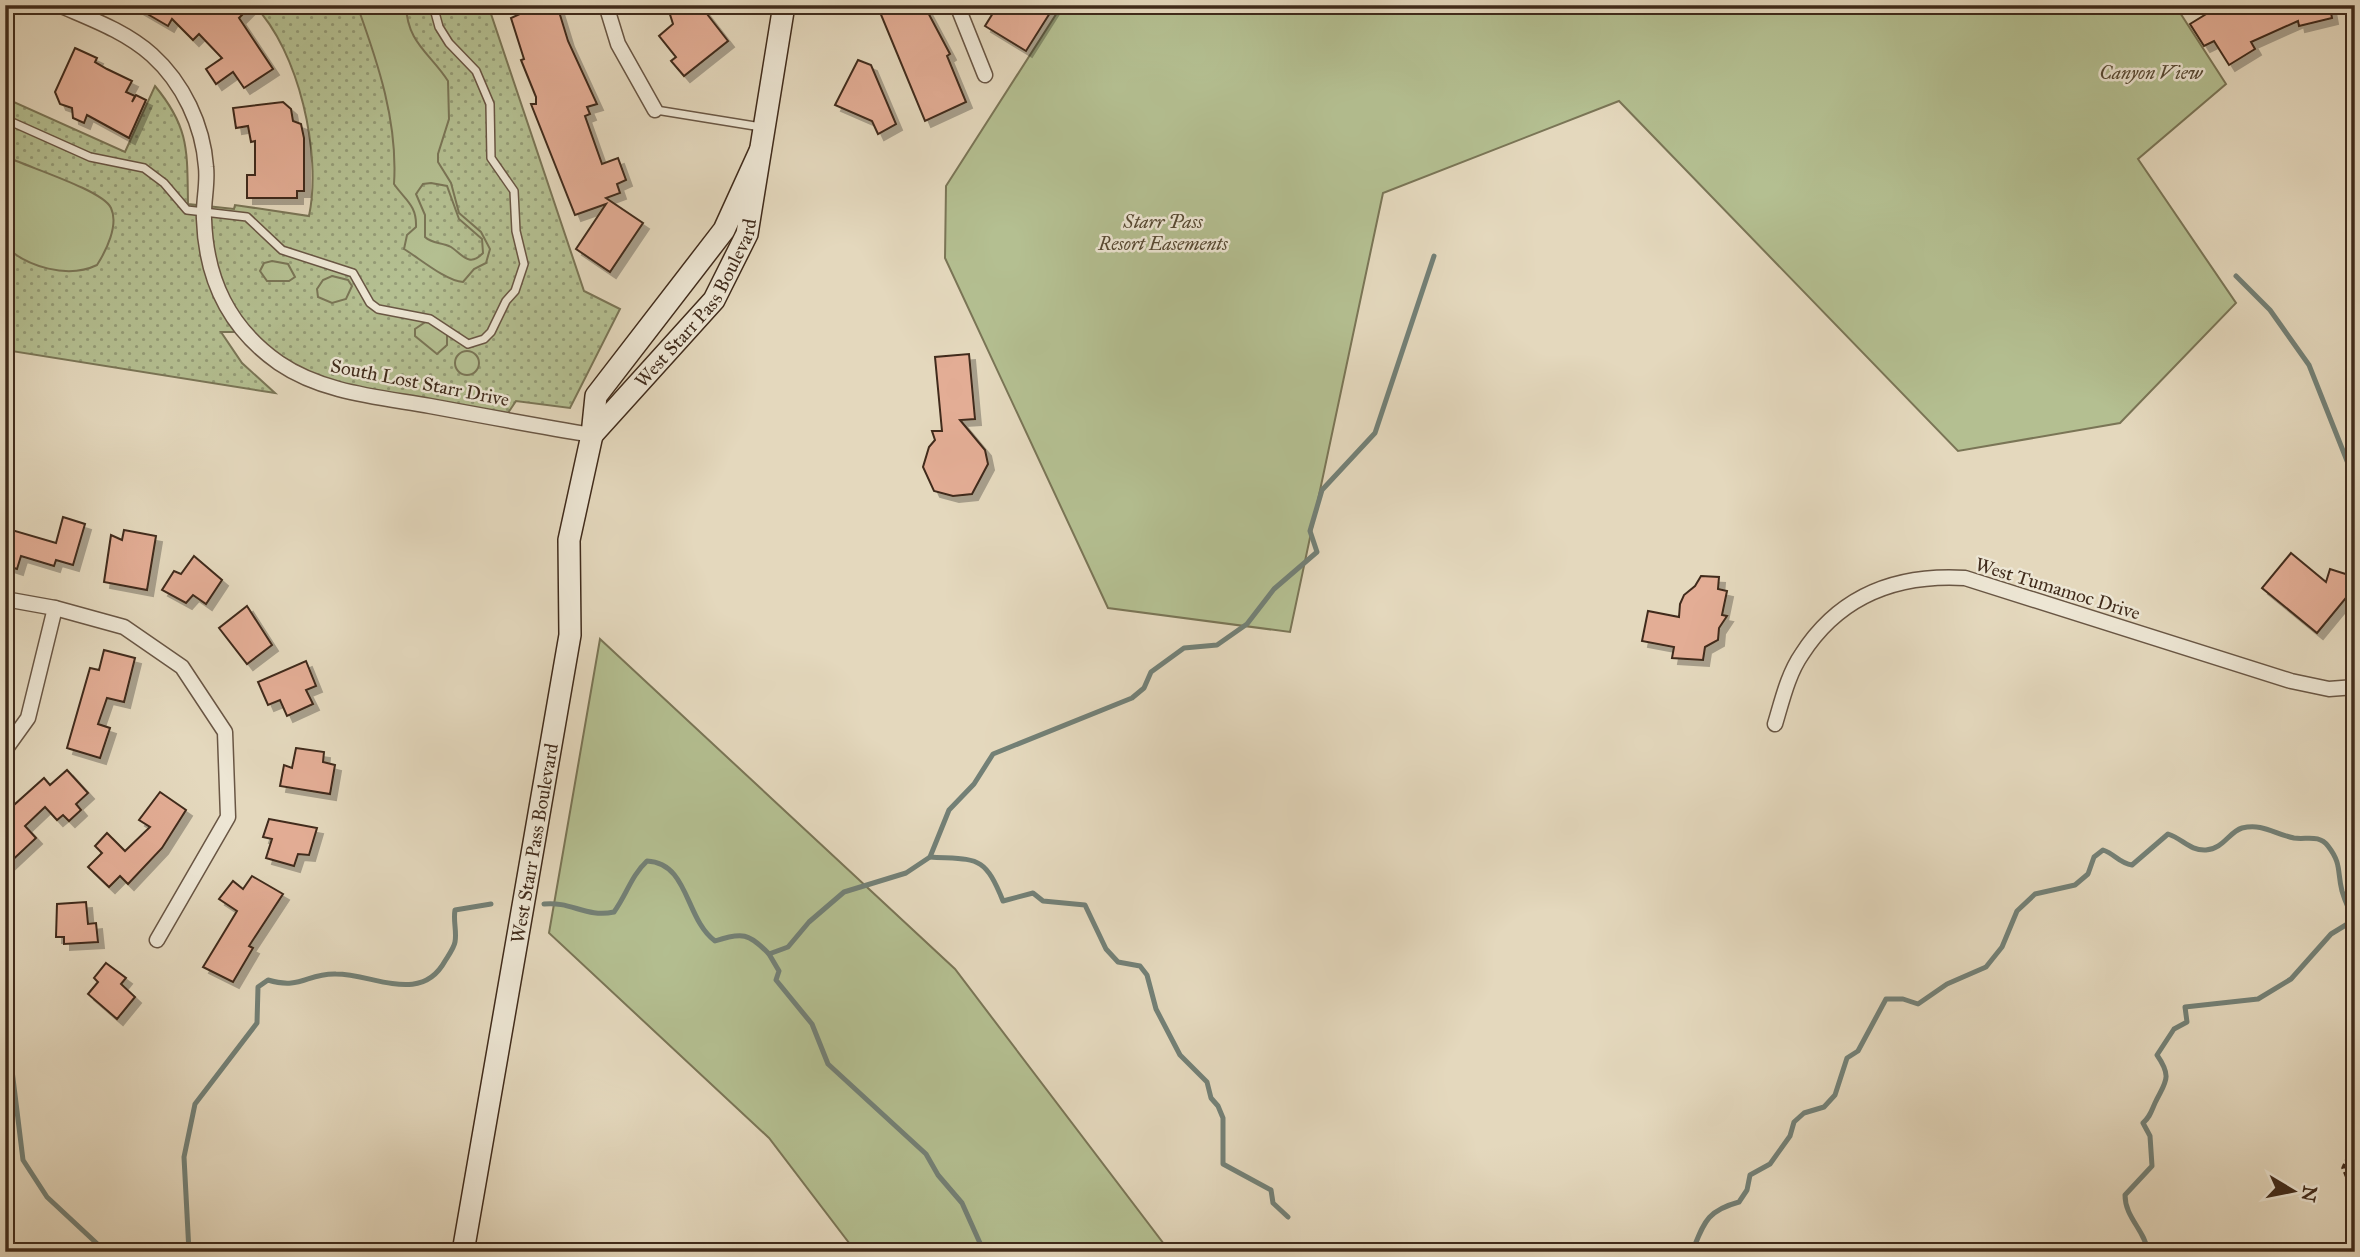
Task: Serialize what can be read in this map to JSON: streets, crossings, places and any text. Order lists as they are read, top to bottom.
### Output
{
  "streets": {
    "street": ["West Starr Pass Boulevard", "South Lost Starr Drive", "West Tumamoc Drive"]
  },
  "crossings": [
    ["West Starr Pass Boulevard", "South Lost Starr Drive"]
  ],
  "parks": ["Canyon View", "Starr Pass Resort Easements"],
  "north": "right"
}
